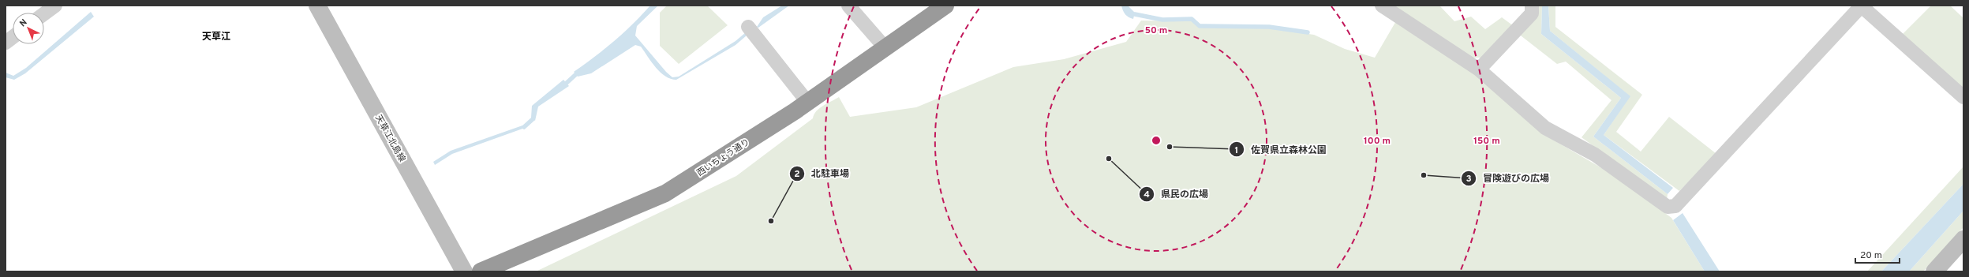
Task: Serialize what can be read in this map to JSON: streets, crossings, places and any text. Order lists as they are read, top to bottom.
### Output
{
  "streets": {
    "highway": ["西いちょう通り"],
    "street": ["天草江北島線"]
  },
  "districts": ["天草江"],
  "places": [
    "佐賀県立森林公園",
    "県民の広場",
    "冒険遊びの広場",
    "北駐車場"
  ],
  "scale_bar": "20 m",
  "north": "top left",
  "rings": ["50 m", "100 m", "150 m"]
}
